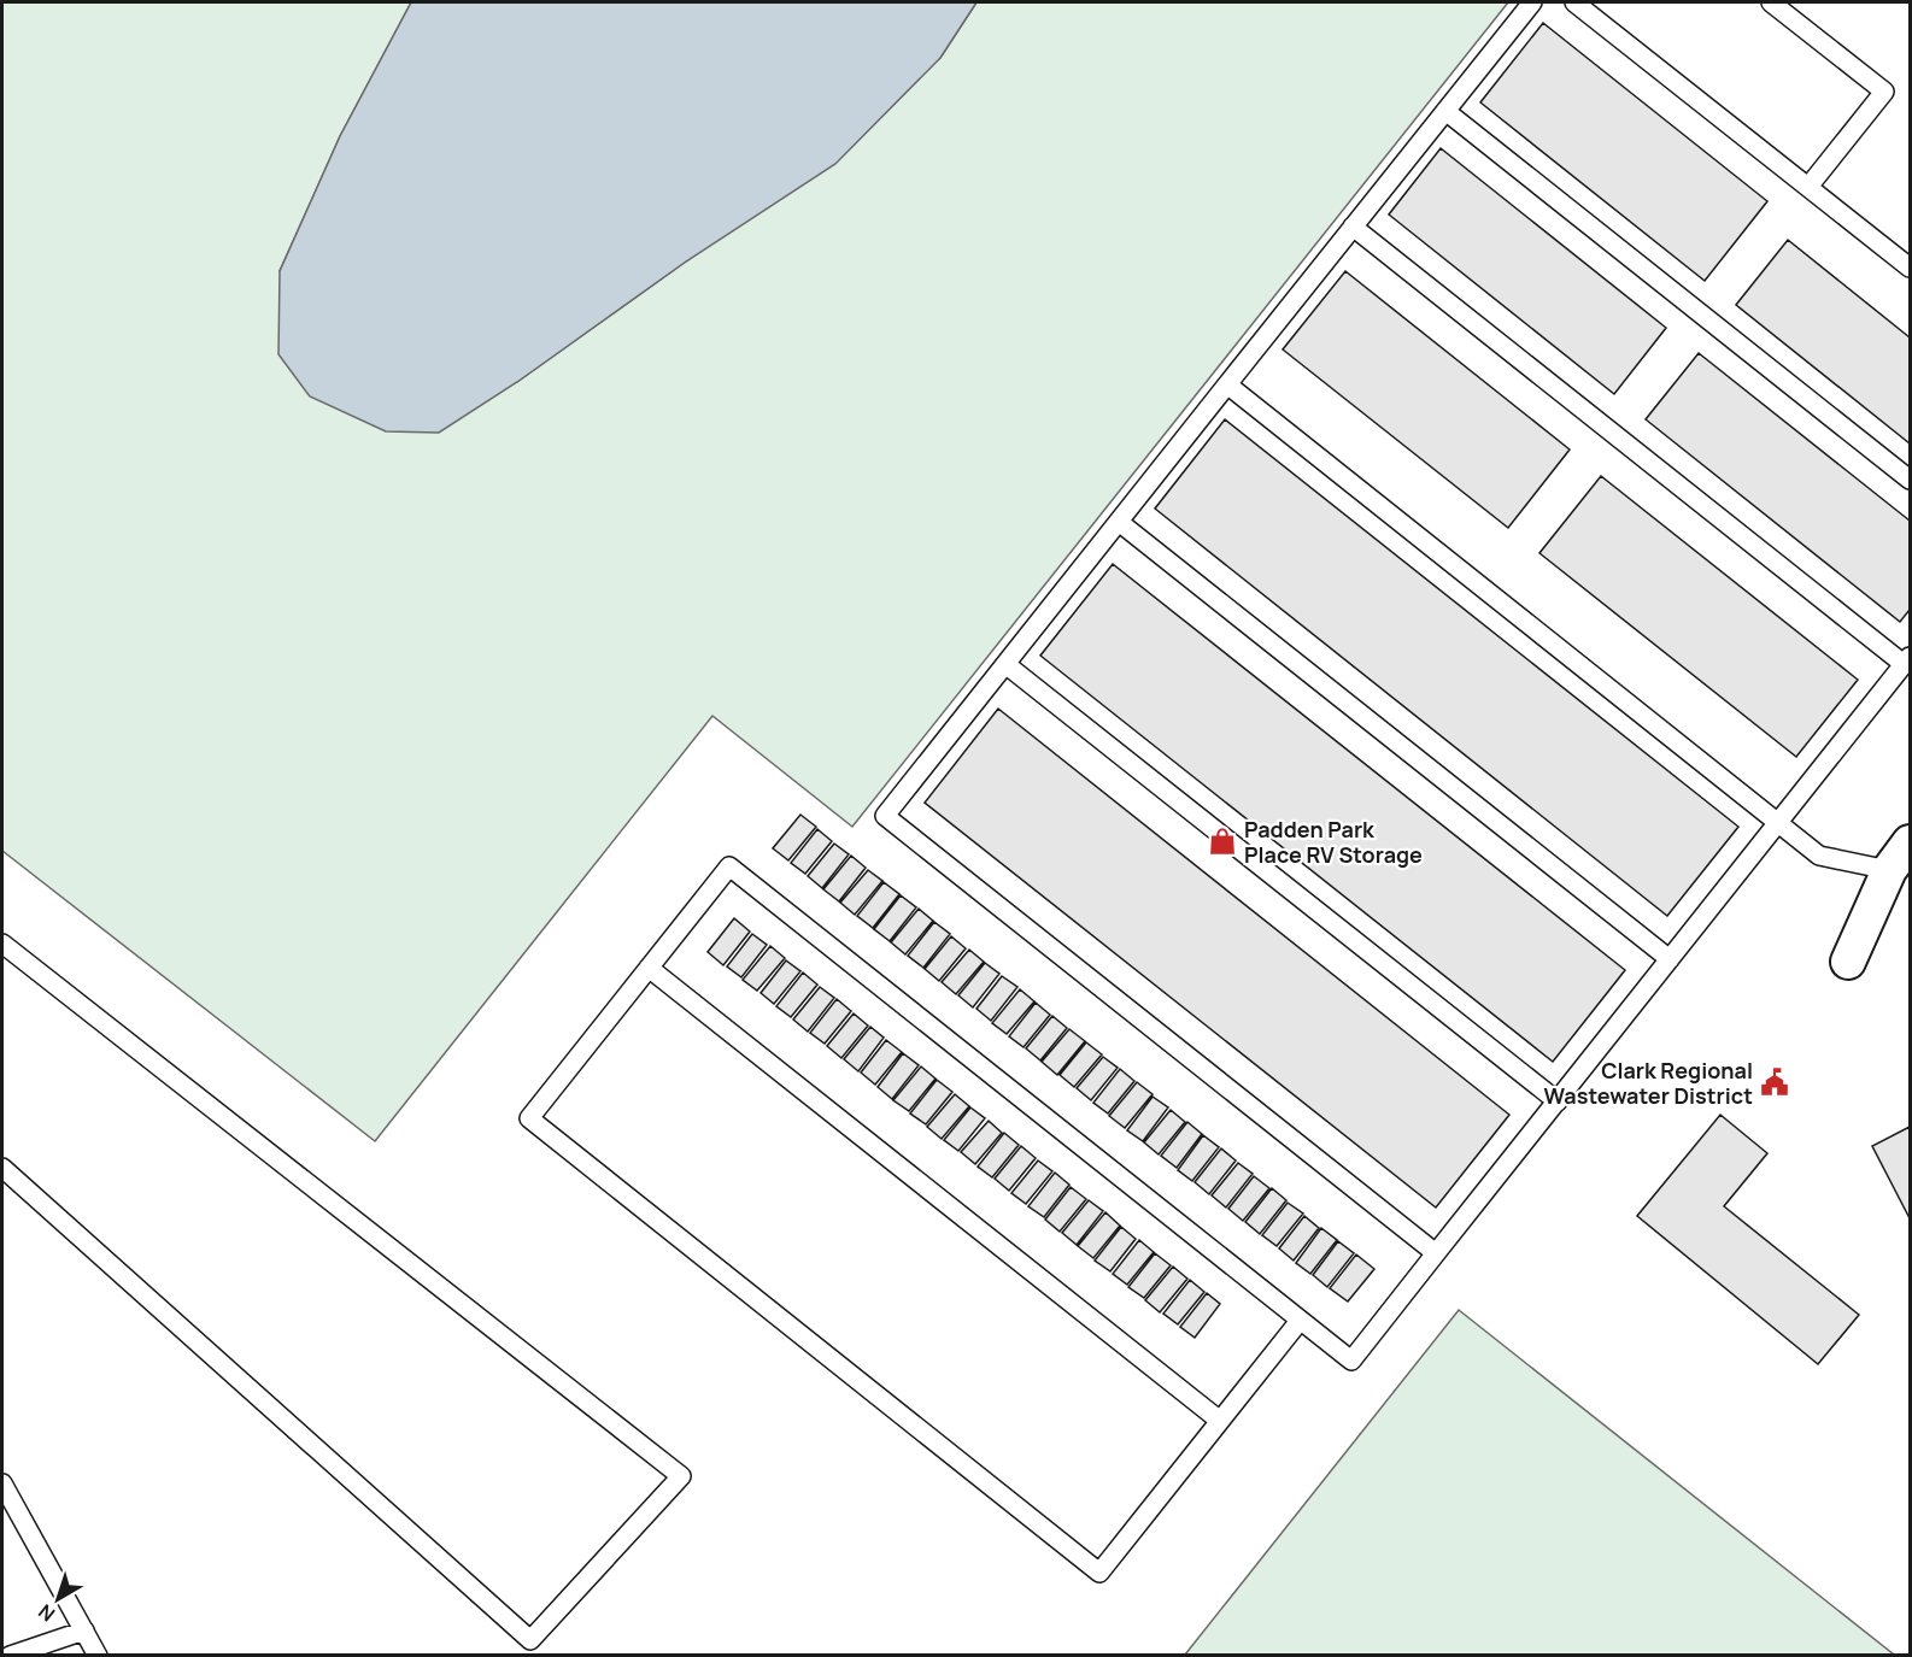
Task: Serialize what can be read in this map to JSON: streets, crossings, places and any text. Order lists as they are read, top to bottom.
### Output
{
  "places": {
    "shop": ["Padden Park Place RV Storage"],
    "public building": ["Clark Regional Wastewater District"]
  },
  "north": "bottom left"
}
